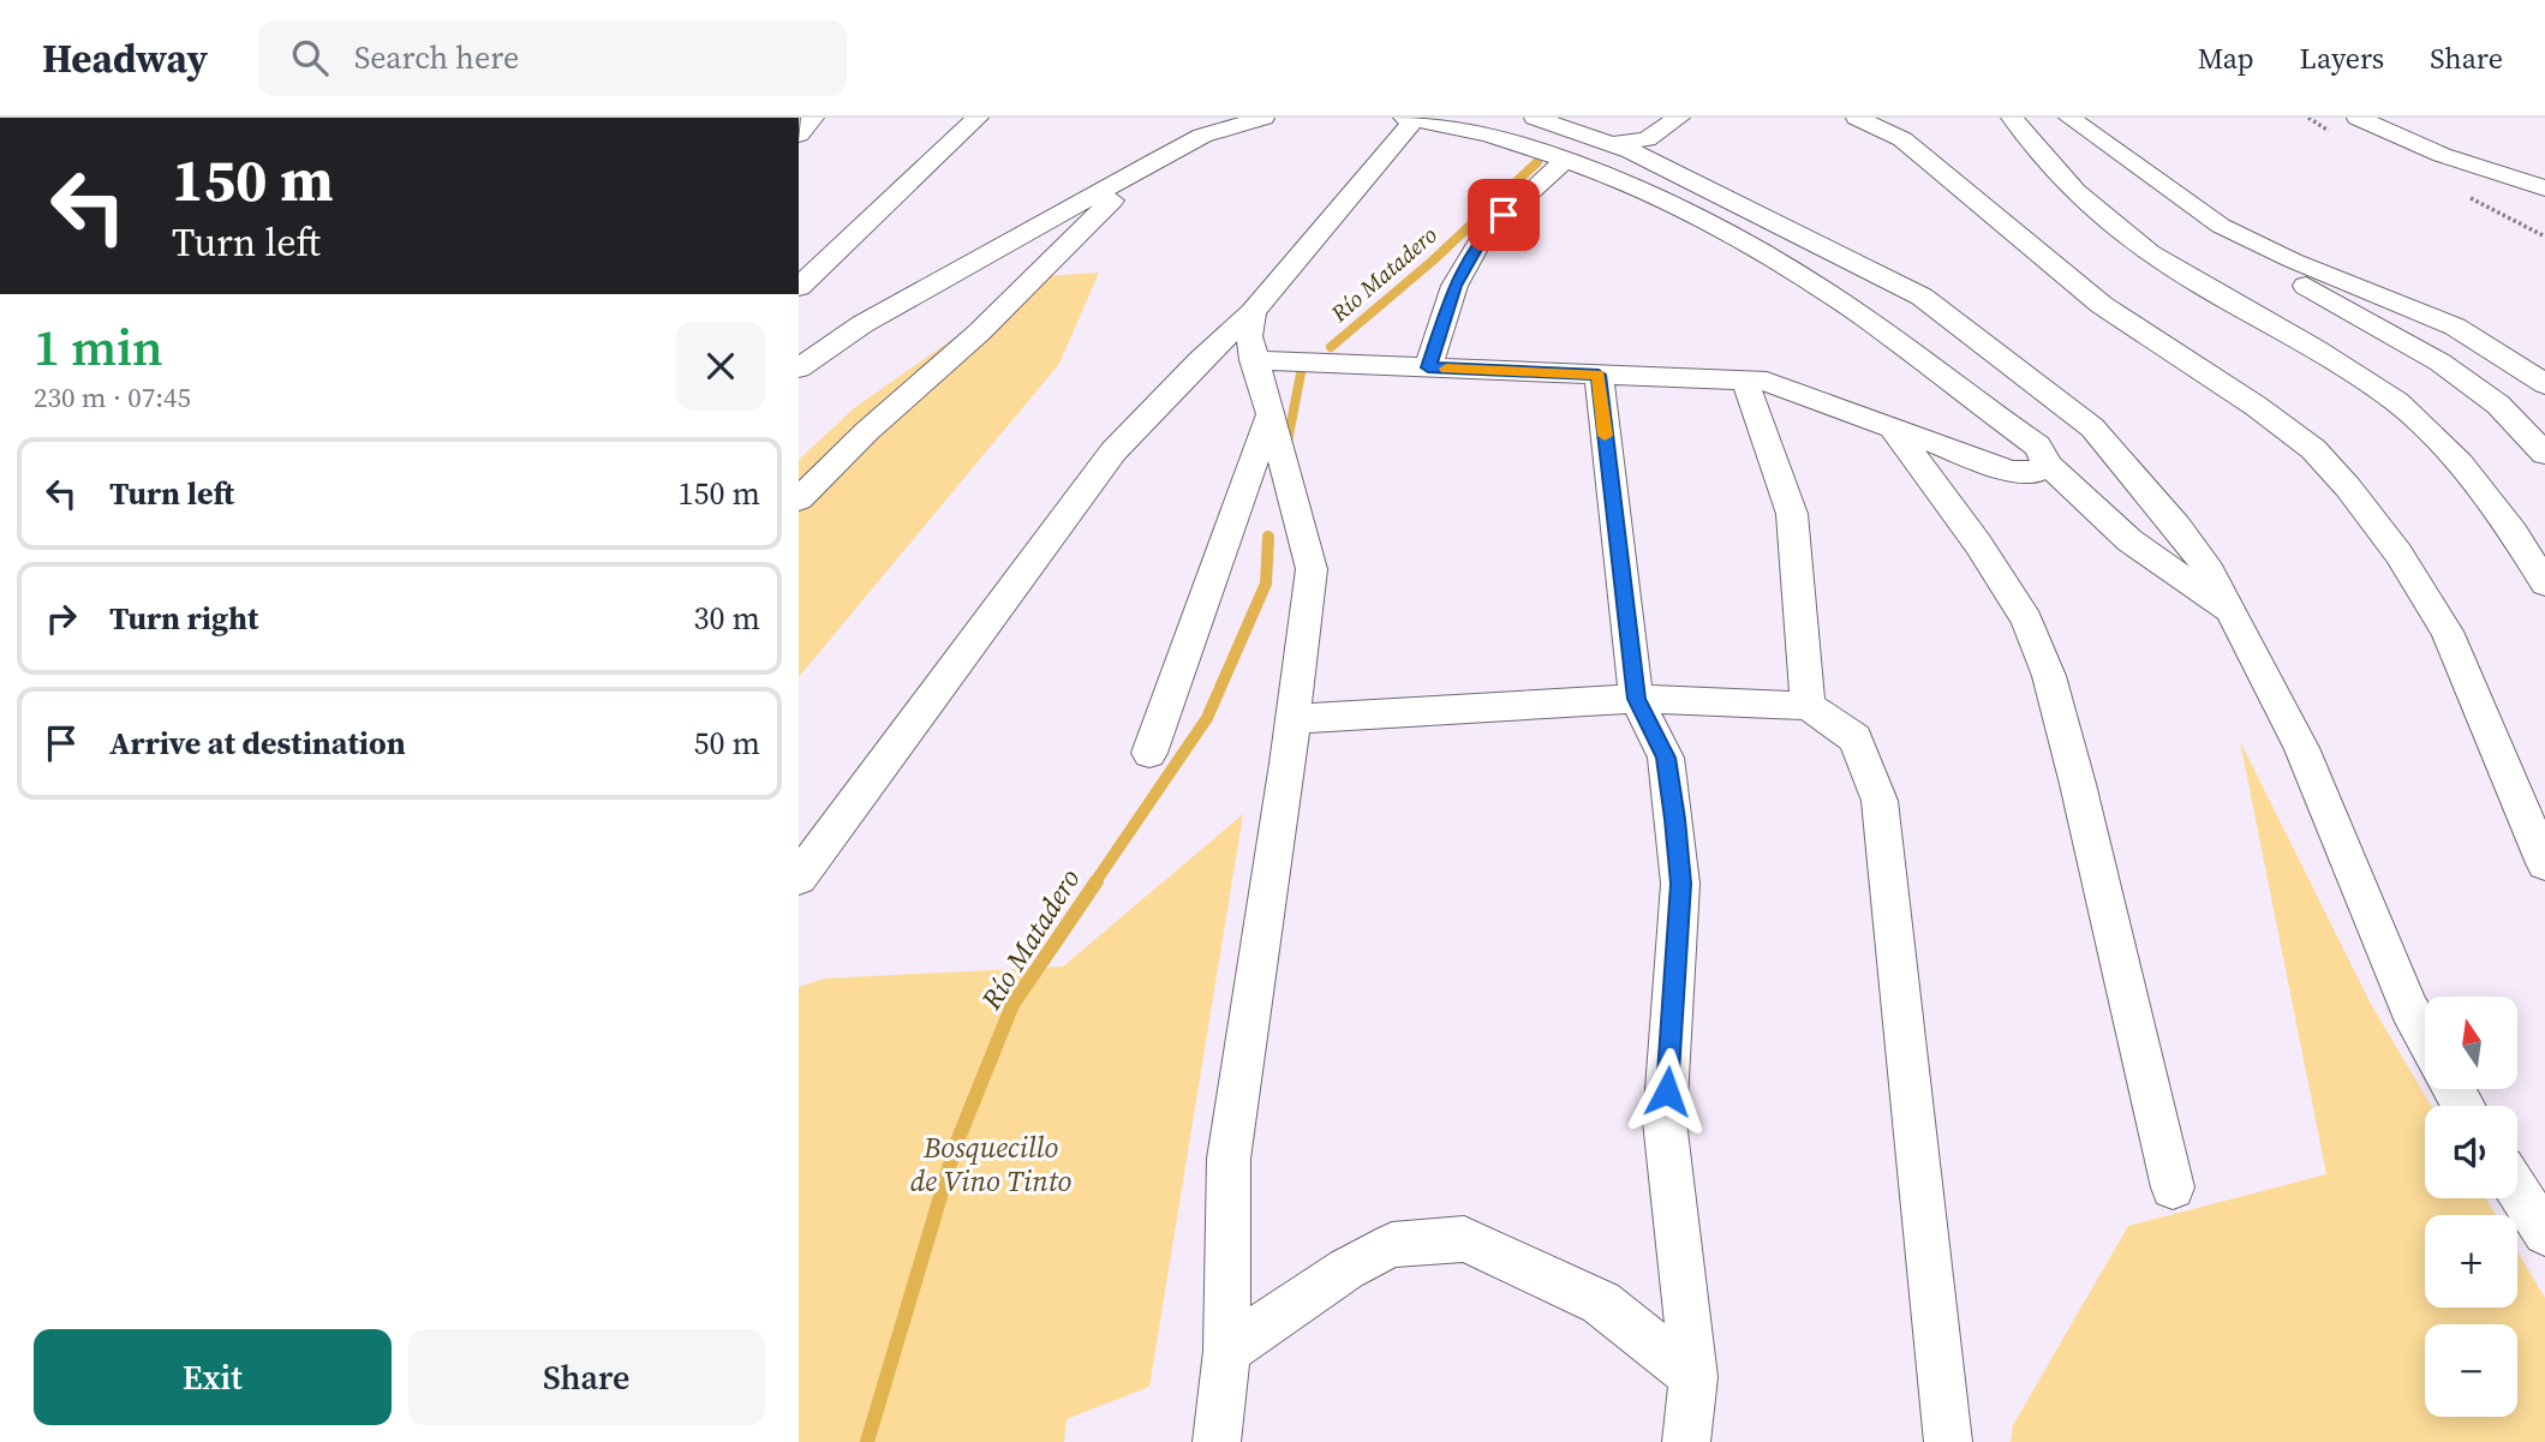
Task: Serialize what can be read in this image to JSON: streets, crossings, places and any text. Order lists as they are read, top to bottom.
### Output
{
  "water": ["Río Matadero"],
  "parks": ["Bosquecillo de Vino Tinto"],
  "north": "top",
  "page": {
    "header": "Headway",
    "search": "Search here",
    "nav": ["Map", "Layers", "Share"],
    "turn": ["150 m", "Turn left"],
    "heading": ["1 min", "230 m · 07:45"],
    "list": [
      {
        "name": "Turn left",
        "value": "150 m"
      },
      {
        "name": "Turn right",
        "value": "30 m"
      },
      {
        "name": "Arrive at destination",
        "value": "50 m"
      }
    ],
    "map_buttons": ["+", "−"],
    "buttons": ["Exit", "Share"]
  }
}
